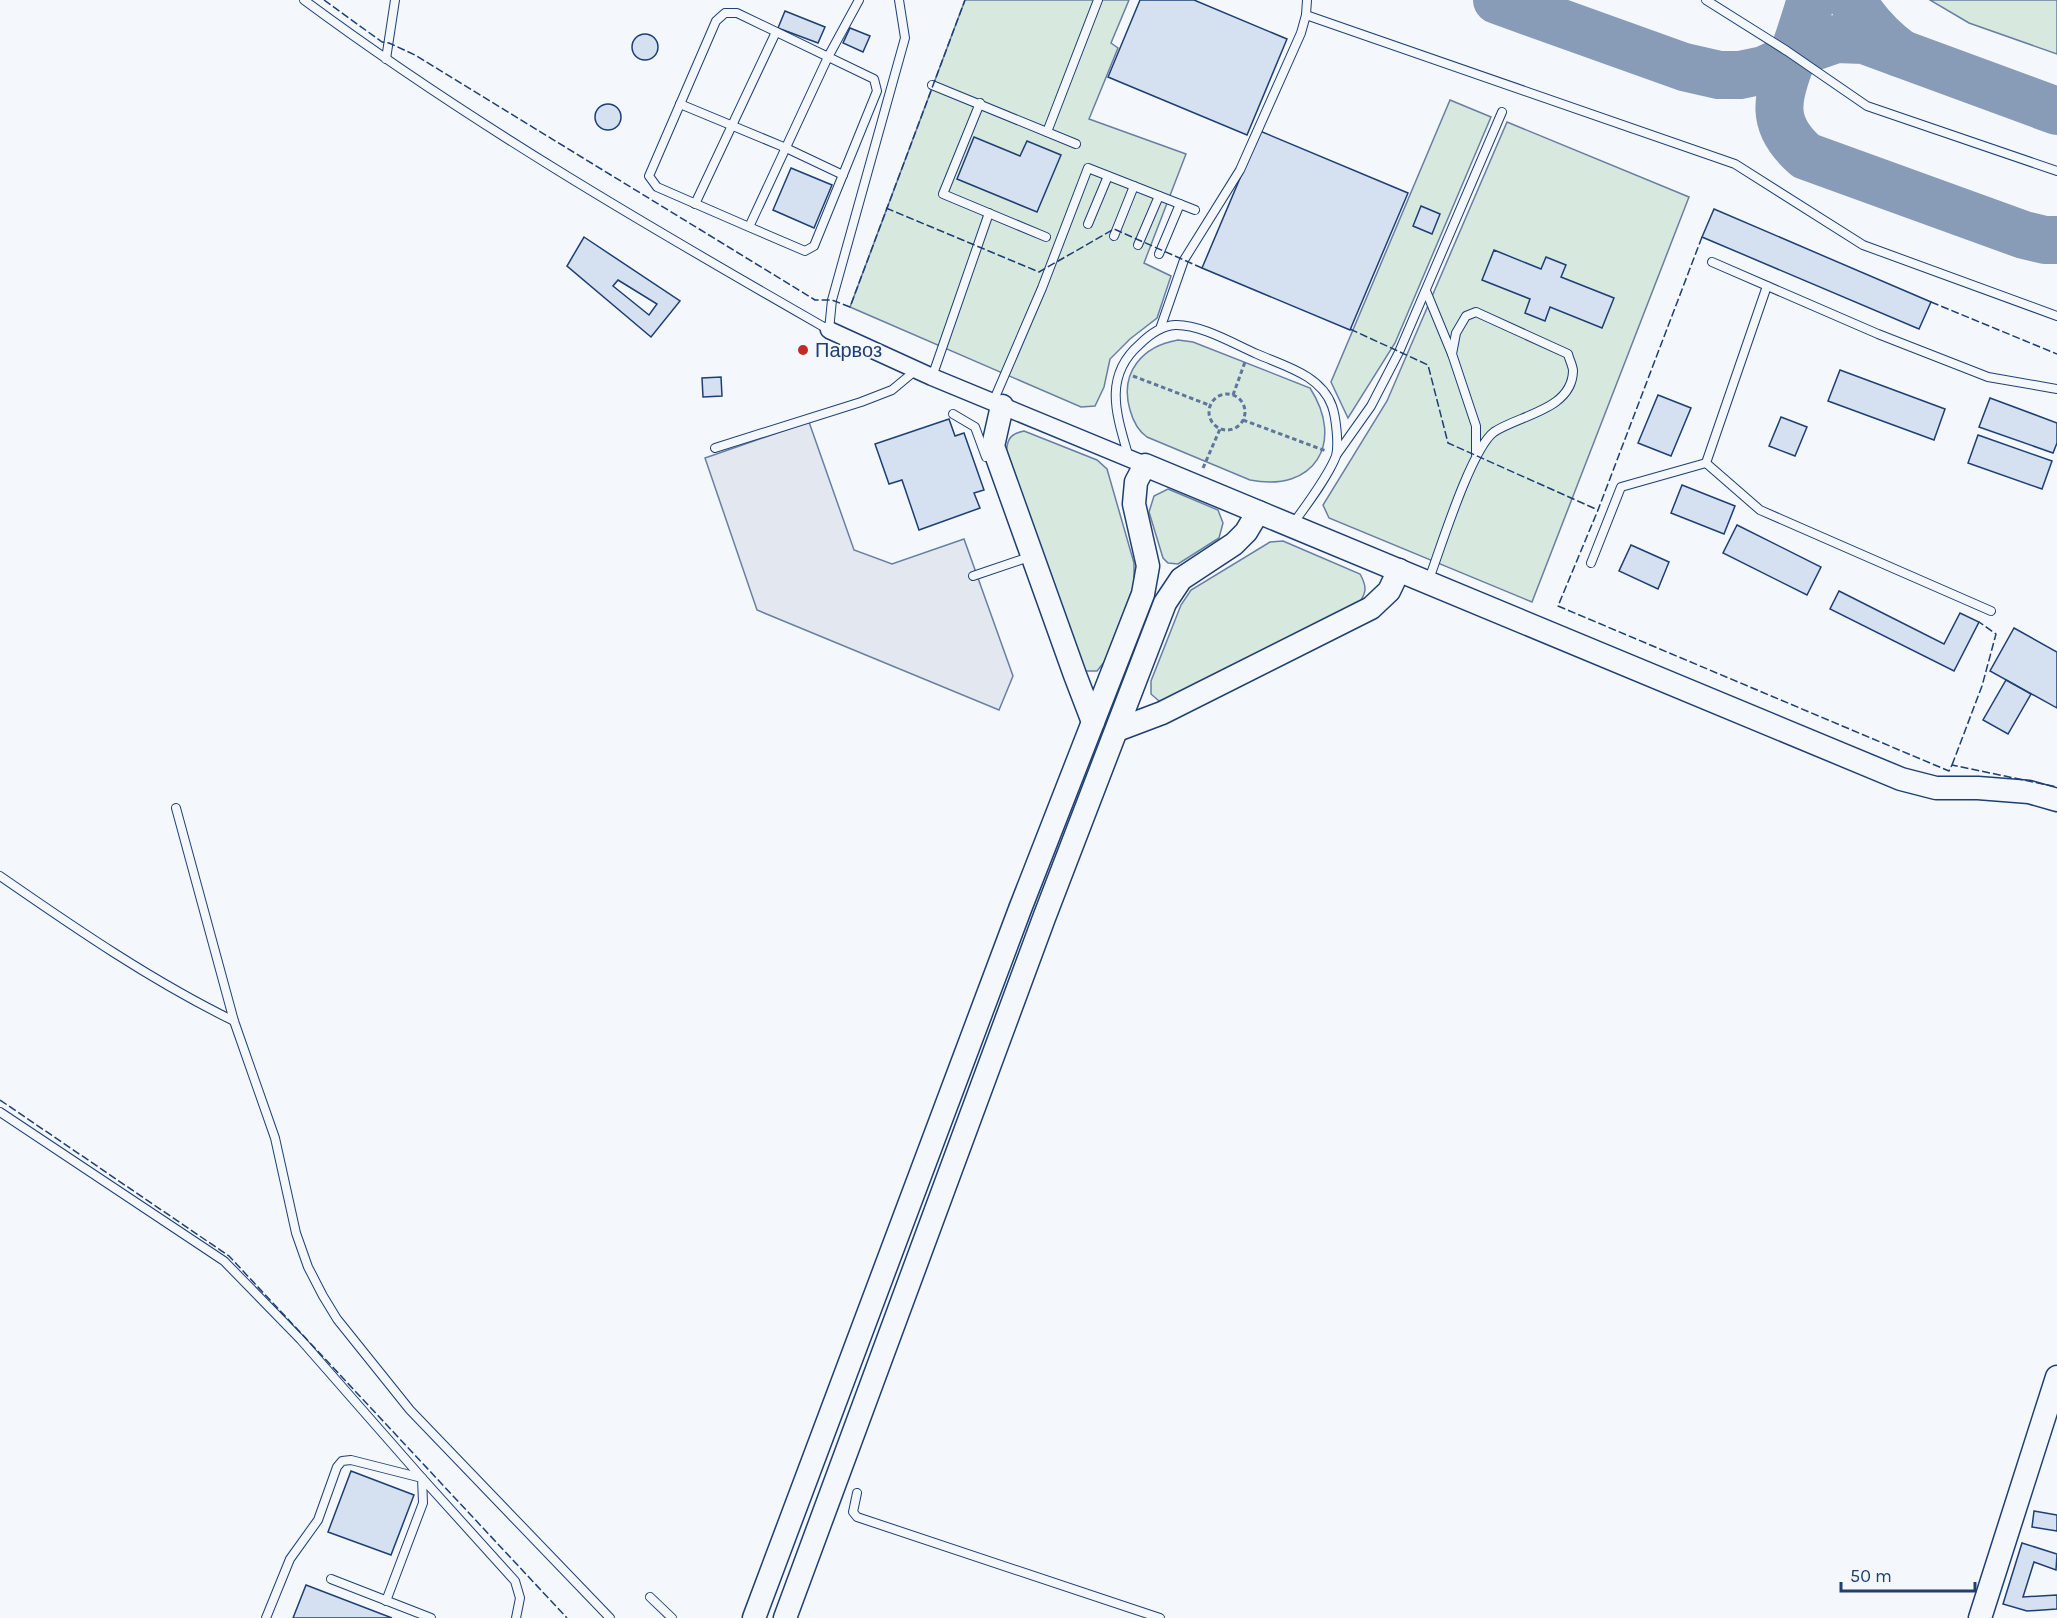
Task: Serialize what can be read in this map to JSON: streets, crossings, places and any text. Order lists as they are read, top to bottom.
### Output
{
  "places": ["Парвоз"],
  "scale_bar": "50 m"
}
